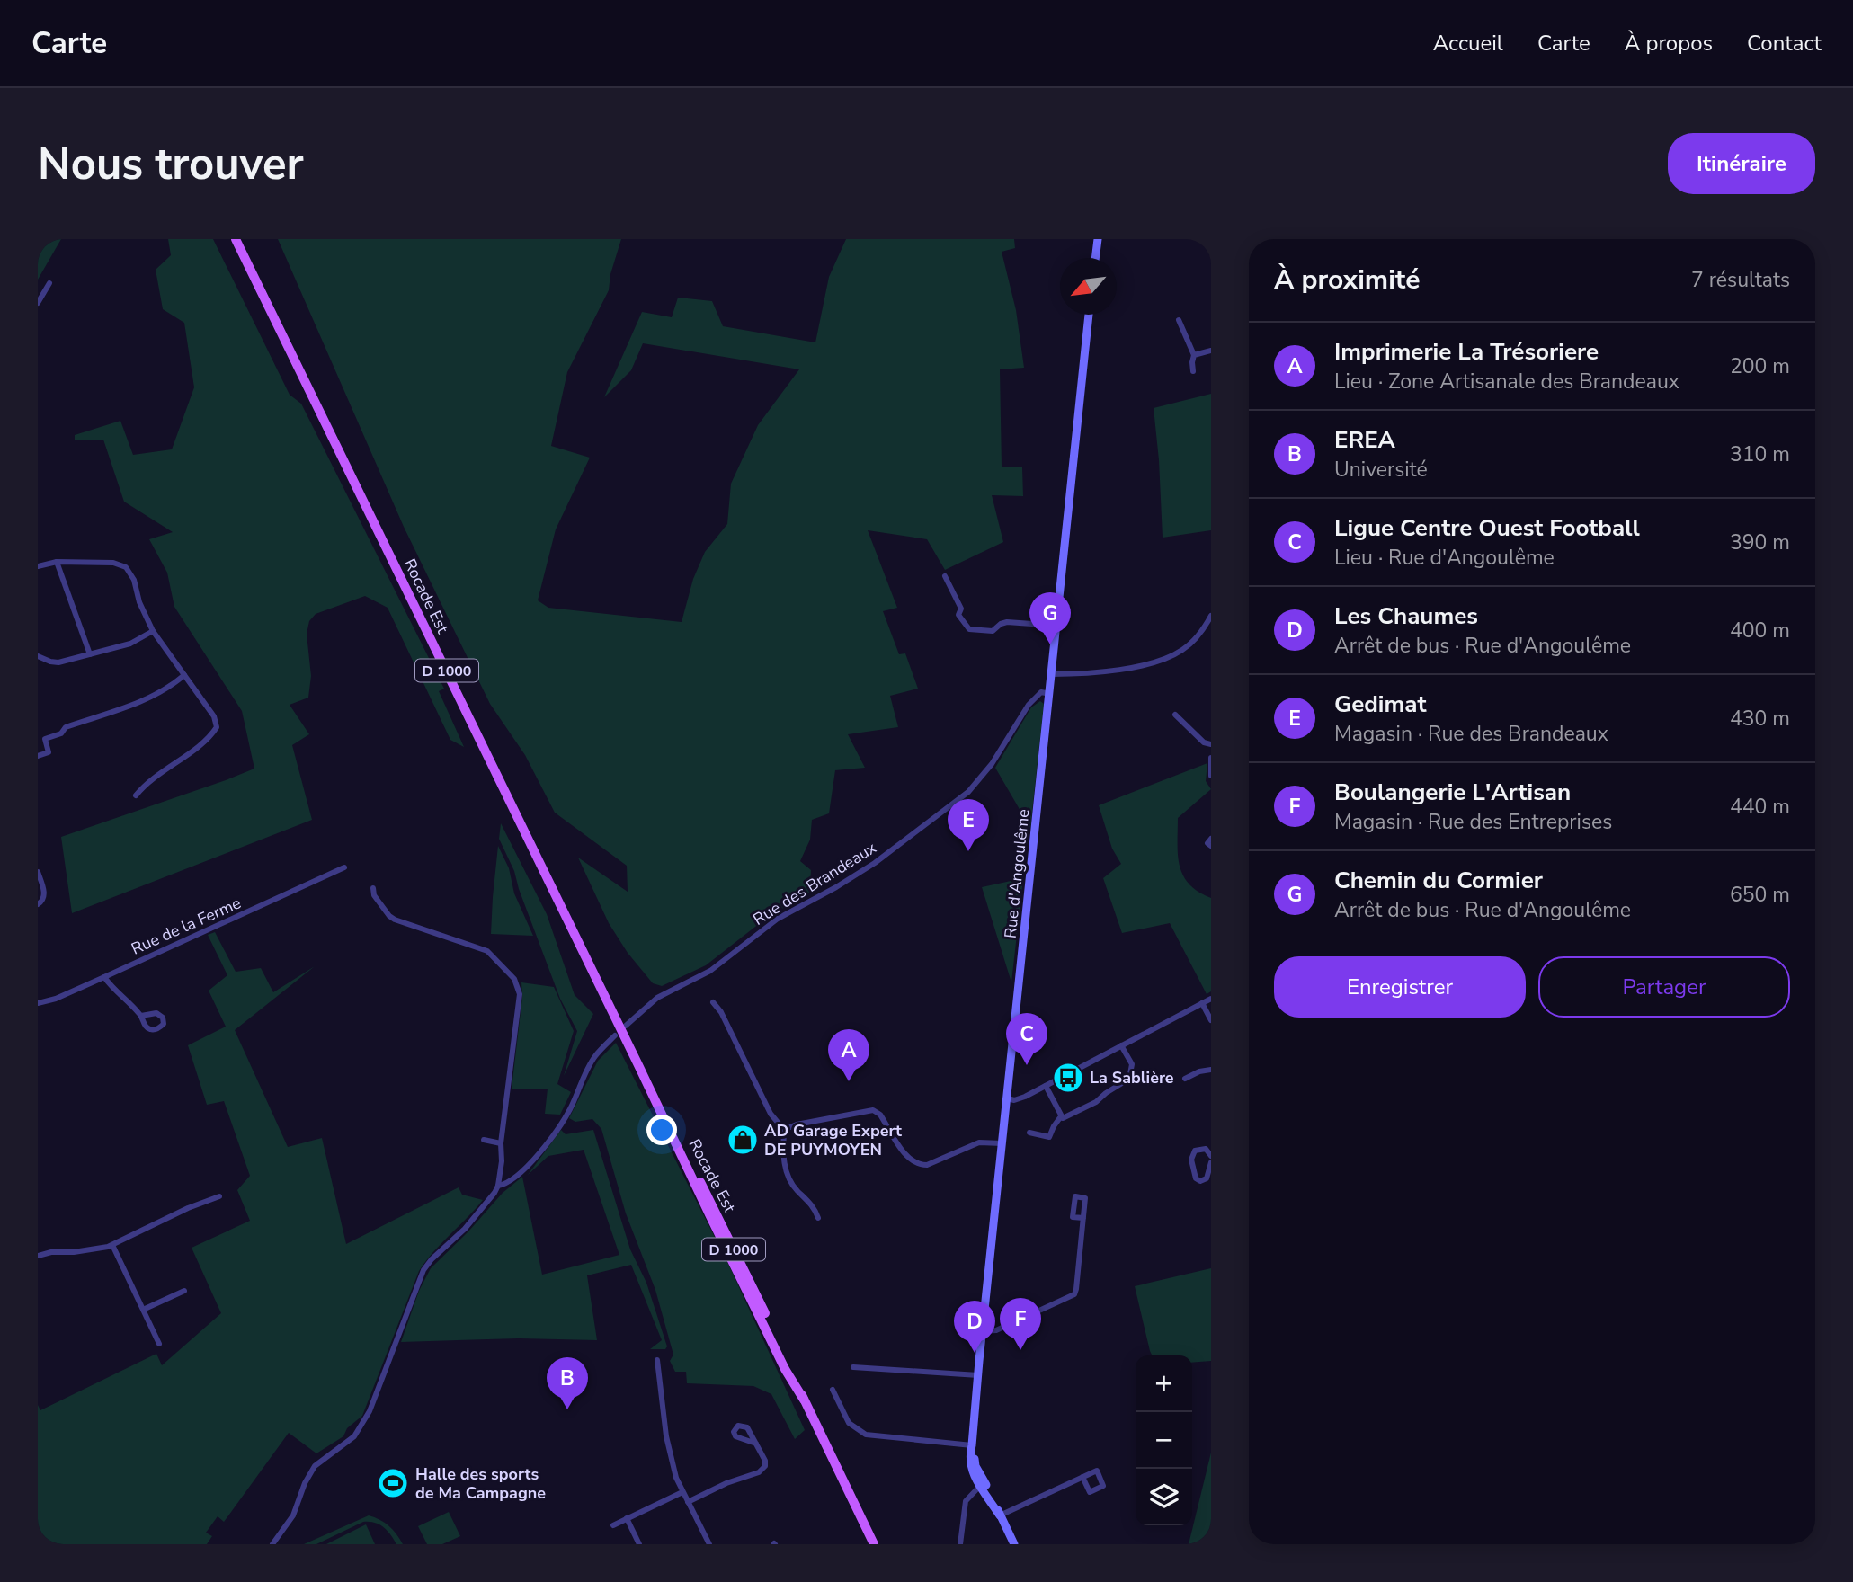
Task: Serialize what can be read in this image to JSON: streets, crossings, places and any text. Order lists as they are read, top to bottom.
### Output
{
  "streets": {
    "main road": ["Rocade Est", "D 1000"],
    "street": ["Rue d'Angoulême", "Rue des Brandeaux", "Rue de la Ferme"]
  },
  "crossings": [
    ["Rue d'Angoulême", "Rue des Brandeaux"]
  ],
  "places": {
    "bus stop": ["La Sablière"],
    "shop": ["AD Garage Expert DE PUYMOYEN"],
    "sports": ["Halle des sports de Ma Campagne"]
  },
  "north": "bottom left",
  "page": {
    "header": "Carte",
    "nav": [
      "Accueil",
      "Carte",
      "À propos",
      "Contact"
    ],
    "buttons": [
      "Itinéraire",
      ["Enregistrer", "Partager"]
    ],
    "title": "Nous trouver",
    "heading": ["À proximité", "7 résultats"],
    "list": [
      {
        "mark": "A",
        "name": "Imprimerie La Trésoriere",
        "note": "Lieu · Zone Artisanale des Brandeaux",
        "value": "200 m"
      },
      {
        "mark": "B",
        "name": "EREA",
        "note": "Université",
        "value": "310 m"
      },
      {
        "mark": "C",
        "name": "Ligue Centre Ouest Football",
        "note": "Lieu · Rue d'Angoulême",
        "value": "390 m"
      },
      {
        "mark": "D",
        "name": "Les Chaumes",
        "note": "Arrêt de bus · Rue d'Angoulême",
        "value": "400 m"
      },
      {
        "mark": "E",
        "name": "Gedimat",
        "note": "Magasin · Rue des Brandeaux",
        "value": "430 m"
      },
      {
        "mark": "F",
        "name": "Boulangerie L'Artisan",
        "note": "Magasin · Rue des Entreprises",
        "value": "440 m"
      },
      {
        "mark": "G",
        "name": "Chemin du Cormier",
        "note": "Arrêt de bus · Rue d'Angoulême",
        "value": "650 m"
      }
    ],
    "pins": [
      "G",
      "E",
      "C",
      "A",
      "F",
      "D",
      "B"
    ],
    "map_buttons": ["+", "−"]
  }
}
